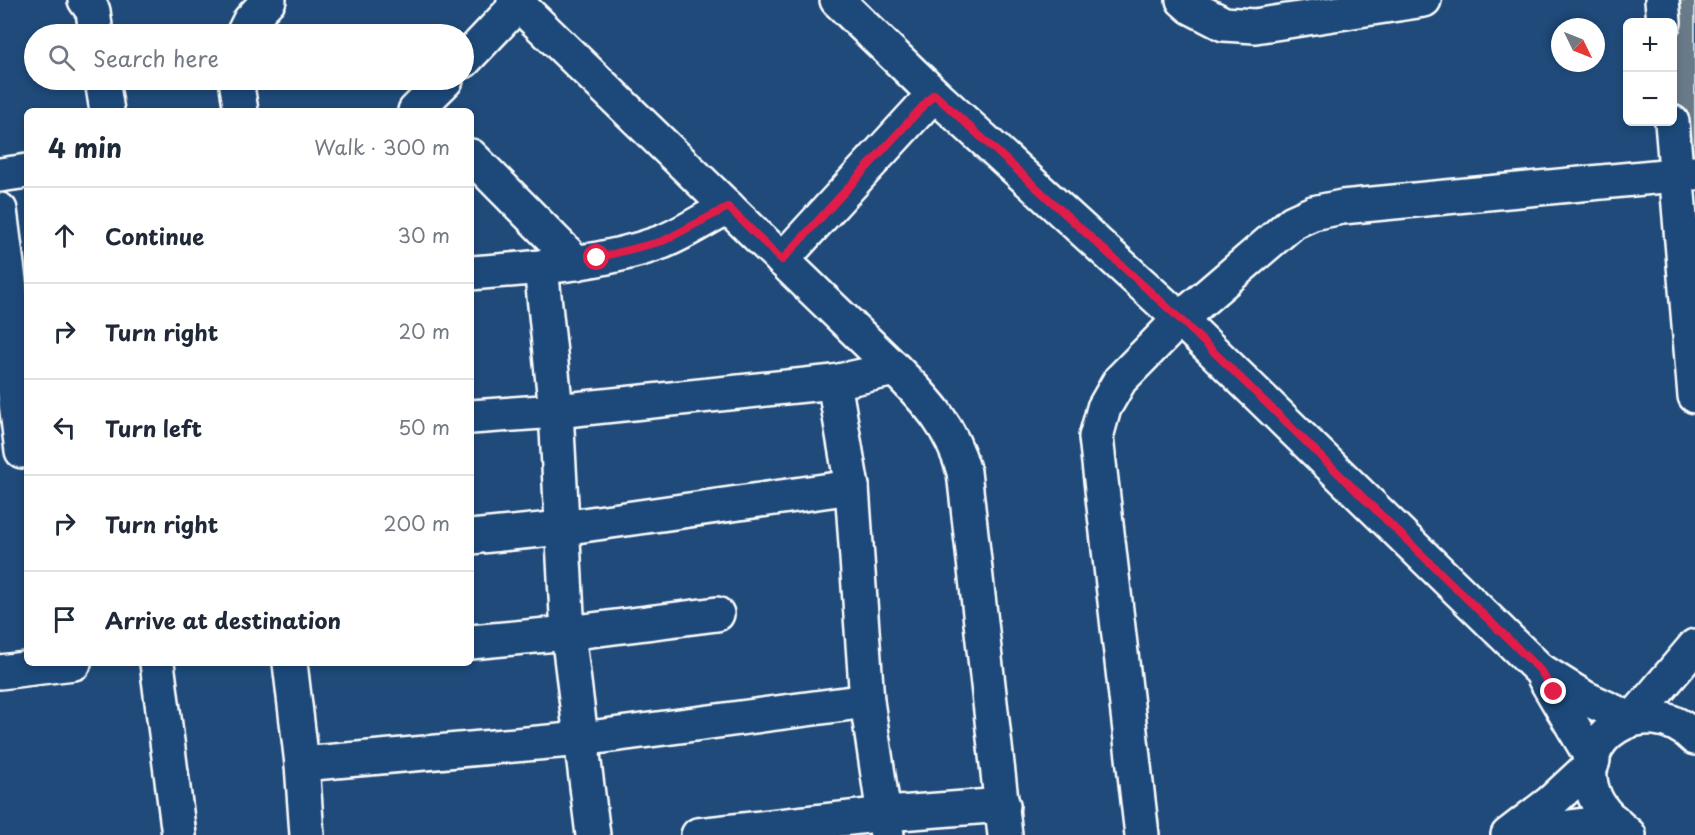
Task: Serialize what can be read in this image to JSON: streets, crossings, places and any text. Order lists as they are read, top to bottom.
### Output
{
  "north": "bottom right",
  "page": {
    "map_buttons": ["+", "−"],
    "search": "Search here",
    "heading": ["4 min", "Walk · 300 m"],
    "list": [
      ["Continue", "30 m"],
      ["Turn right", "20 m"],
      ["Turn left", "50 m"],
      ["Turn right", "200 m"],
      "Arrive at destination"
    ]
  }
}
